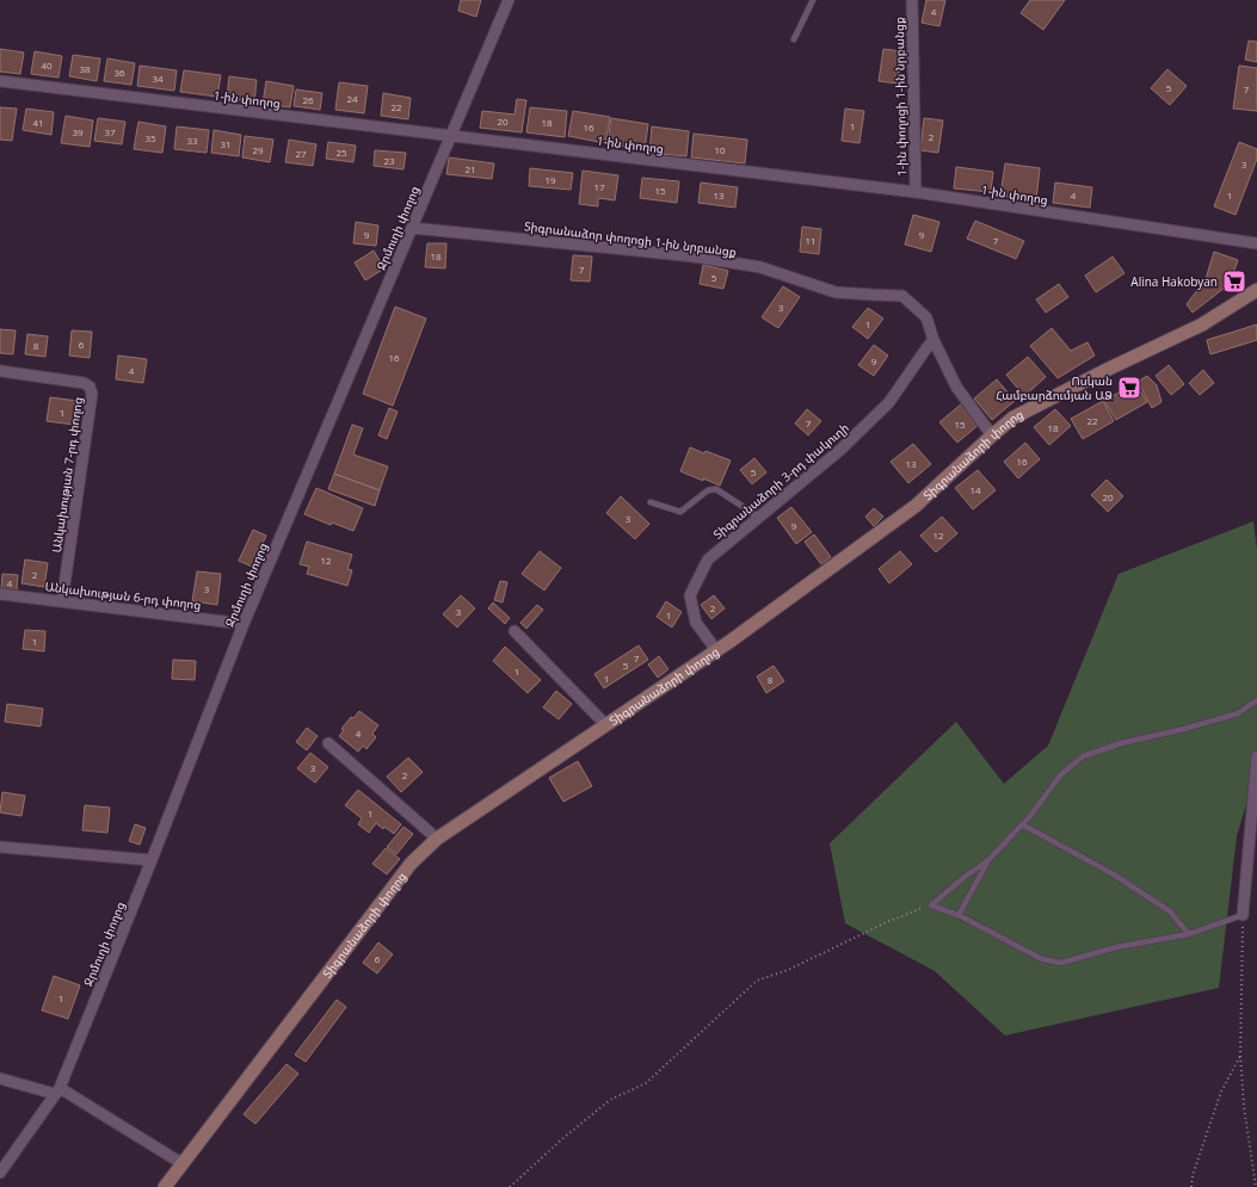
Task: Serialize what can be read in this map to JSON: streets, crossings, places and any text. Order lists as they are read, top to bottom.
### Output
{
  "streets": {
    "main road": ["Տիգրանաձորի փողոց"],
    "street": [
      "1-ին փողոցի 1-ին նրբանցք",
      "1-ին փողոց",
      "Ջրմուղի փողոց",
      "Տիգրանաձոր փողոցի 1-ին նրբանցք",
      "Անկախության 7-րդ փողոց",
      "Տիգրանաձորի 3-րդ փակուղի",
      "Անկախության 6-րդ փողոց"
    ]
  },
  "crossings": [
    ["1-ին փողոցի 1-ին նրբանցք", "1-ին փողոց"],
    ["1-ին փողոց", "Ջրմուղի փողոց"],
    ["Ջրմուղի փողոց", "Տիգրանաձոր փողոցի 1-ին նրբանցք"],
    ["Ջրմուղի փողոց", "Անկախության 6-րդ փողոց"],
    ["Տիգրանաձոր փողոցի 1-ին նրբանցք", "Տիգրանաձորի փողոց"],
    ["Տիգրանաձոր փողոցի 1-ին նրբանցք", "Տիգրանաձորի 3-րդ փակուղի"],
    ["Տիգրանաձորի փողոց", "Տիգրանաձորի 3-րդ փակուղի"],
    ["Անկախության 7-րդ փողոց", "Անկախության 6-րդ փողոց"]
  ],
  "places": {
    "supermarket": ["Alina Hakobyan", "Ոսկան Համբարձումյան ԱՁ"]
  },
  "house_numbers": [
    "4",
    "40",
    "38",
    "36",
    "34",
    "5",
    "7",
    "24",
    "26",
    "22",
    "20",
    "41",
    "18",
    "1",
    "16",
    "39",
    "37",
    "2",
    "35",
    "33",
    "31",
    "29",
    "10",
    "25",
    "27",
    "23",
    "3",
    "21",
    "19",
    "17",
    "15",
    "13",
    "4",
    "1",
    "9",
    "9",
    "11",
    "7",
    "18",
    "7",
    "5",
    "3",
    "1",
    "6",
    "8",
    "16",
    "9",
    "4",
    "1",
    "22",
    "7",
    "15",
    "18",
    "16",
    "13",
    "5",
    "14",
    "20",
    "3",
    "9",
    "12",
    "12",
    "2",
    "4",
    "3",
    "2",
    "3",
    "1",
    "1",
    "7",
    "5",
    "1",
    "1",
    "8",
    "4",
    "3",
    "2",
    "1",
    "6",
    "1"
  ]
}
